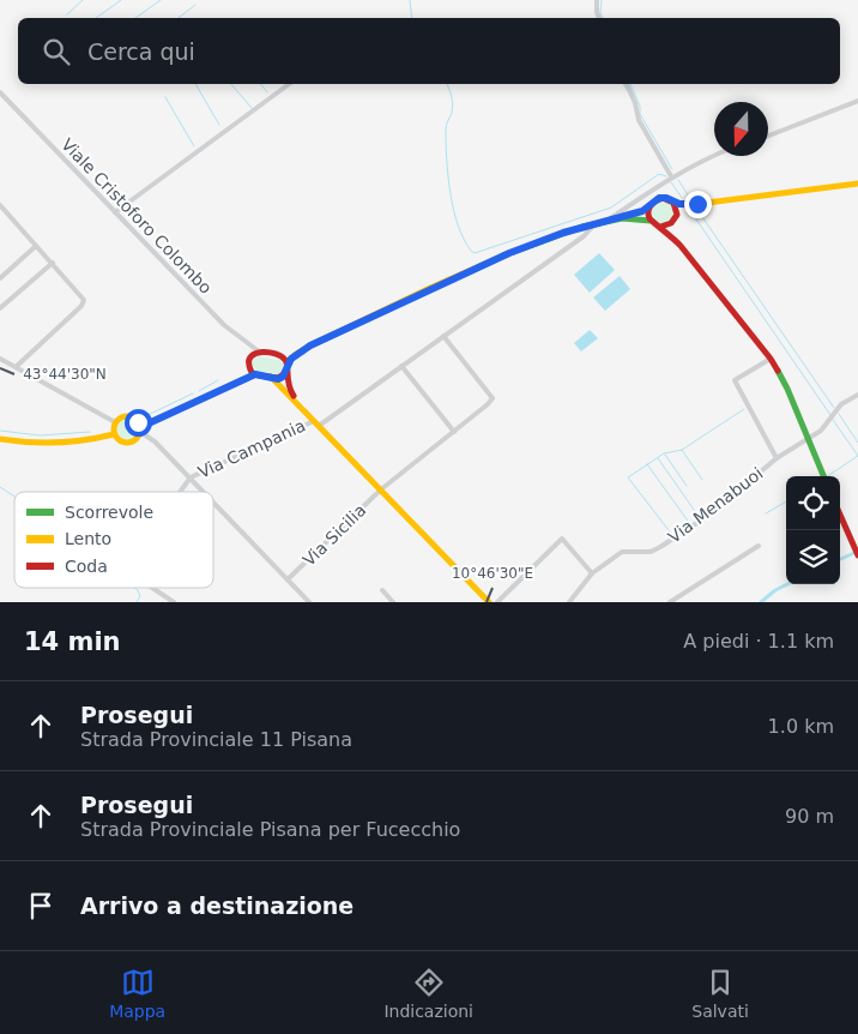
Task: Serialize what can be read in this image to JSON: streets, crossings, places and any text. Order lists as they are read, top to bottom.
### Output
{
  "streets": {
    "street": [
      "Viale Cristoforo Colombo",
      "Via Campania",
      "Via Menabuoi",
      "Via Sicilia"
    ]
  },
  "crossings": [
    ["Via Campania", "Via Sicilia"]
  ],
  "legend": ["Scorrevole", "Lento", "Coda"],
  "north": "bottom",
  "page": {
    "search": "Cerca qui",
    "heading": ["14 min", "A piedi · 1.1 km"],
    "list": [
      ["Prosegui", "Strada Provinciale 11 Pisana", "1.0 km"],
      ["Prosegui", "Strada Provinciale Pisana per Fucecchio", "90 m"],
      "Arrivo a destinazione"
    ],
    "nav": ["Mappa", "Indicazioni", "Salvati"]
  },
  "coordinates": ["43°44'30\"N", "10°46'30\"E"]
}
